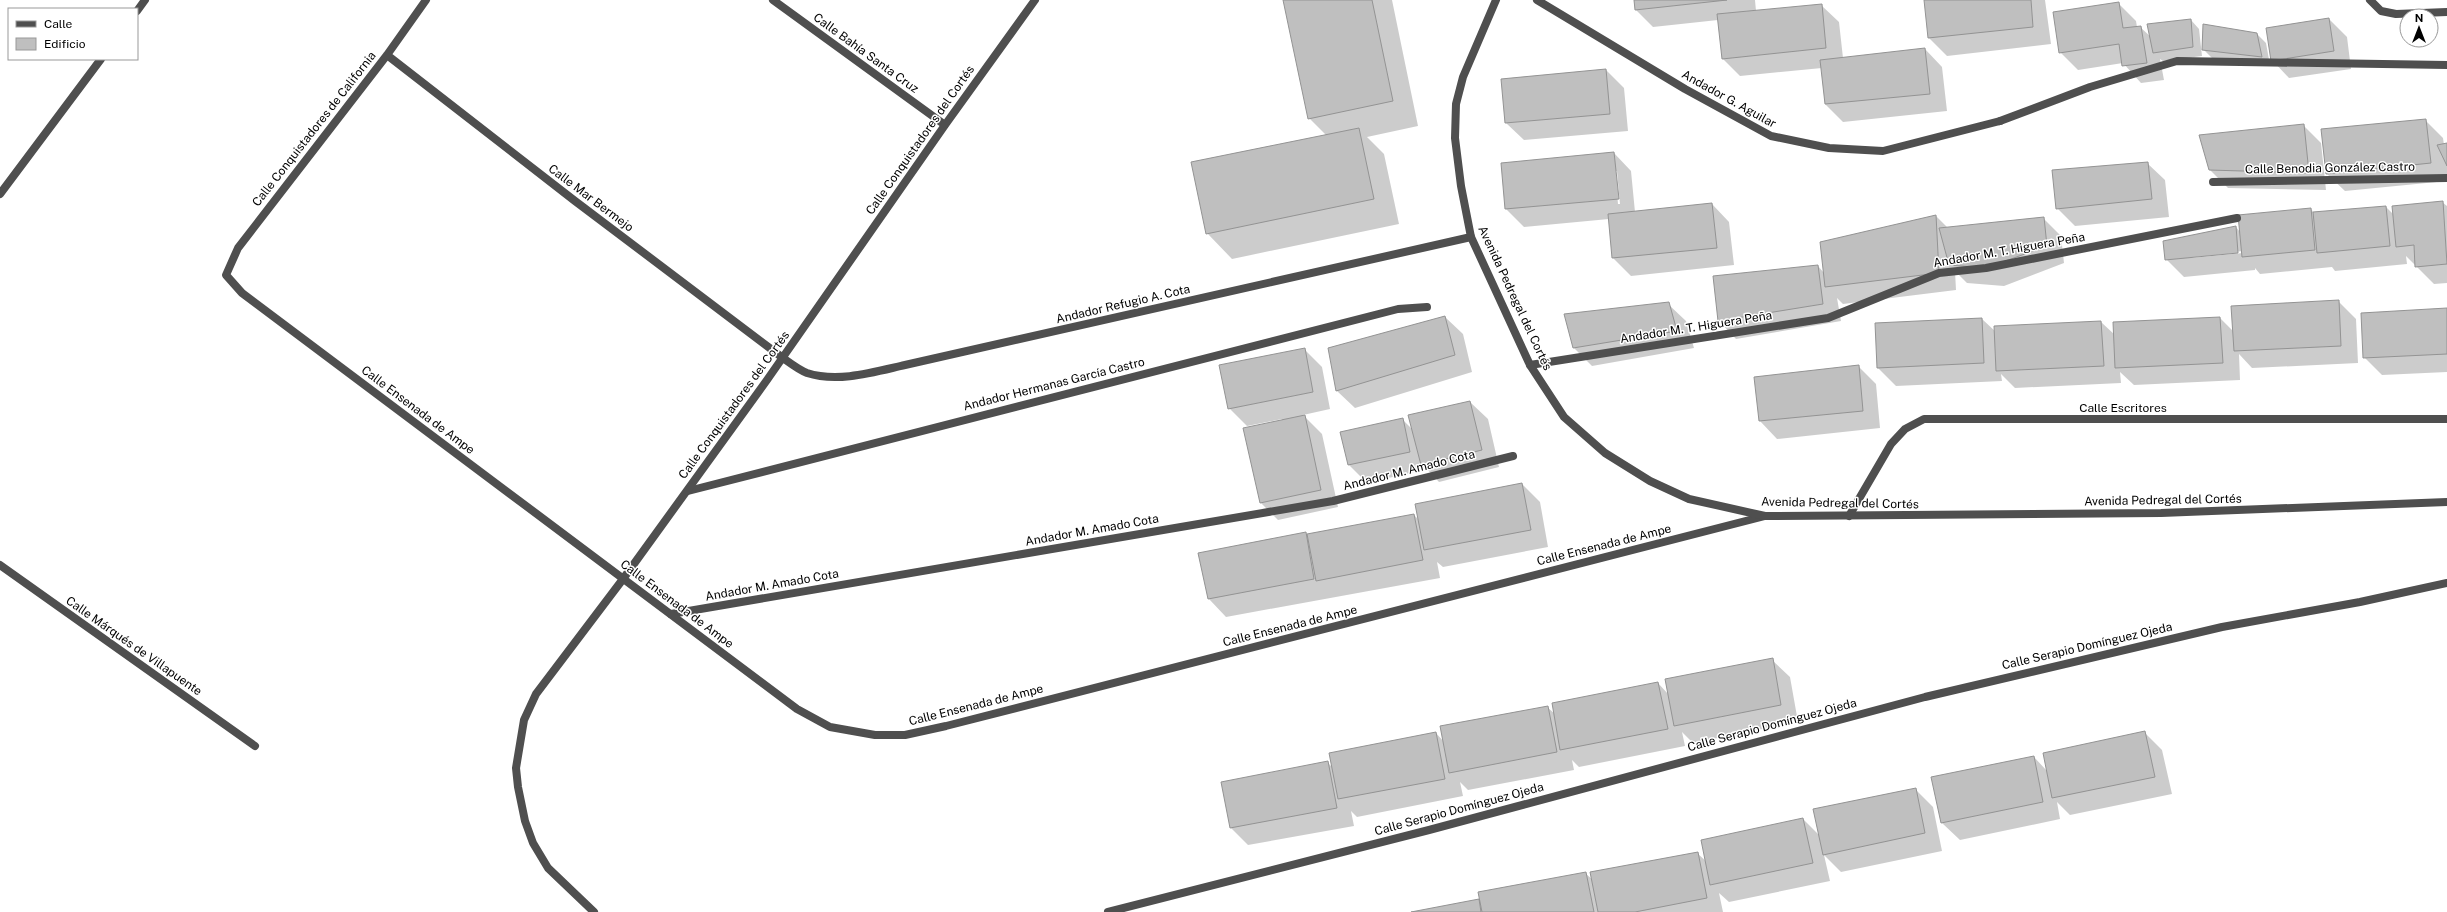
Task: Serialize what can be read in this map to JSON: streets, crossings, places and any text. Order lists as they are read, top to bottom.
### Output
{
  "streets": {
    "street": [
      "Calle Bahía Santa Cruz",
      "Andador G. Aguilar",
      "Calle Conquistadores de California",
      "Calle Conquistadores del Cortés",
      "Calle Benodia González Castro",
      "Calle Mar Bermejo",
      "Andador M. T. Higuera Peña",
      "Avenida Pedregal del Cortés",
      "Andador Refugio A. Cota",
      "Andador Hermanas García Castro",
      "Calle Escritores",
      "Calle Ensenada de Ampe",
      "Andador M. Amado Cota",
      "Calle Márqués de Villapuente",
      "Calle Serapio Domínguez Ojeda"
    ]
  },
  "crossings": [
    ["Calle Bahía Santa Cruz", "Calle Conquistadores del Cortés"],
    ["Calle Conquistadores de California", "Calle Mar Bermejo"],
    ["Calle Conquistadores de California", "Calle Ensenada de Ampe"],
    ["Calle Conquistadores del Cortés", "Calle Mar Bermejo"],
    ["Calle Conquistadores del Cortés", "Andador Refugio A. Cota"],
    ["Calle Conquistadores del Cortés", "Andador Hermanas García Castro"],
    ["Calle Conquistadores del Cortés", "Calle Ensenada de Ampe"],
    ["Calle Mar Bermejo", "Andador Refugio A. Cota"],
    ["Andador M. T. Higuera Peña", "Avenida Pedregal del Cortés"],
    ["Avenida Pedregal del Cortés", "Andador Refugio A. Cota"],
    ["Avenida Pedregal del Cortés", "Calle Escritores"],
    ["Avenida Pedregal del Cortés", "Calle Ensenada de Ampe"],
    ["Calle Ensenada de Ampe", "Andador M. Amado Cota"]
  ],
  "legend": ["Calle", "Edificio"],
  "north": "top"
}
